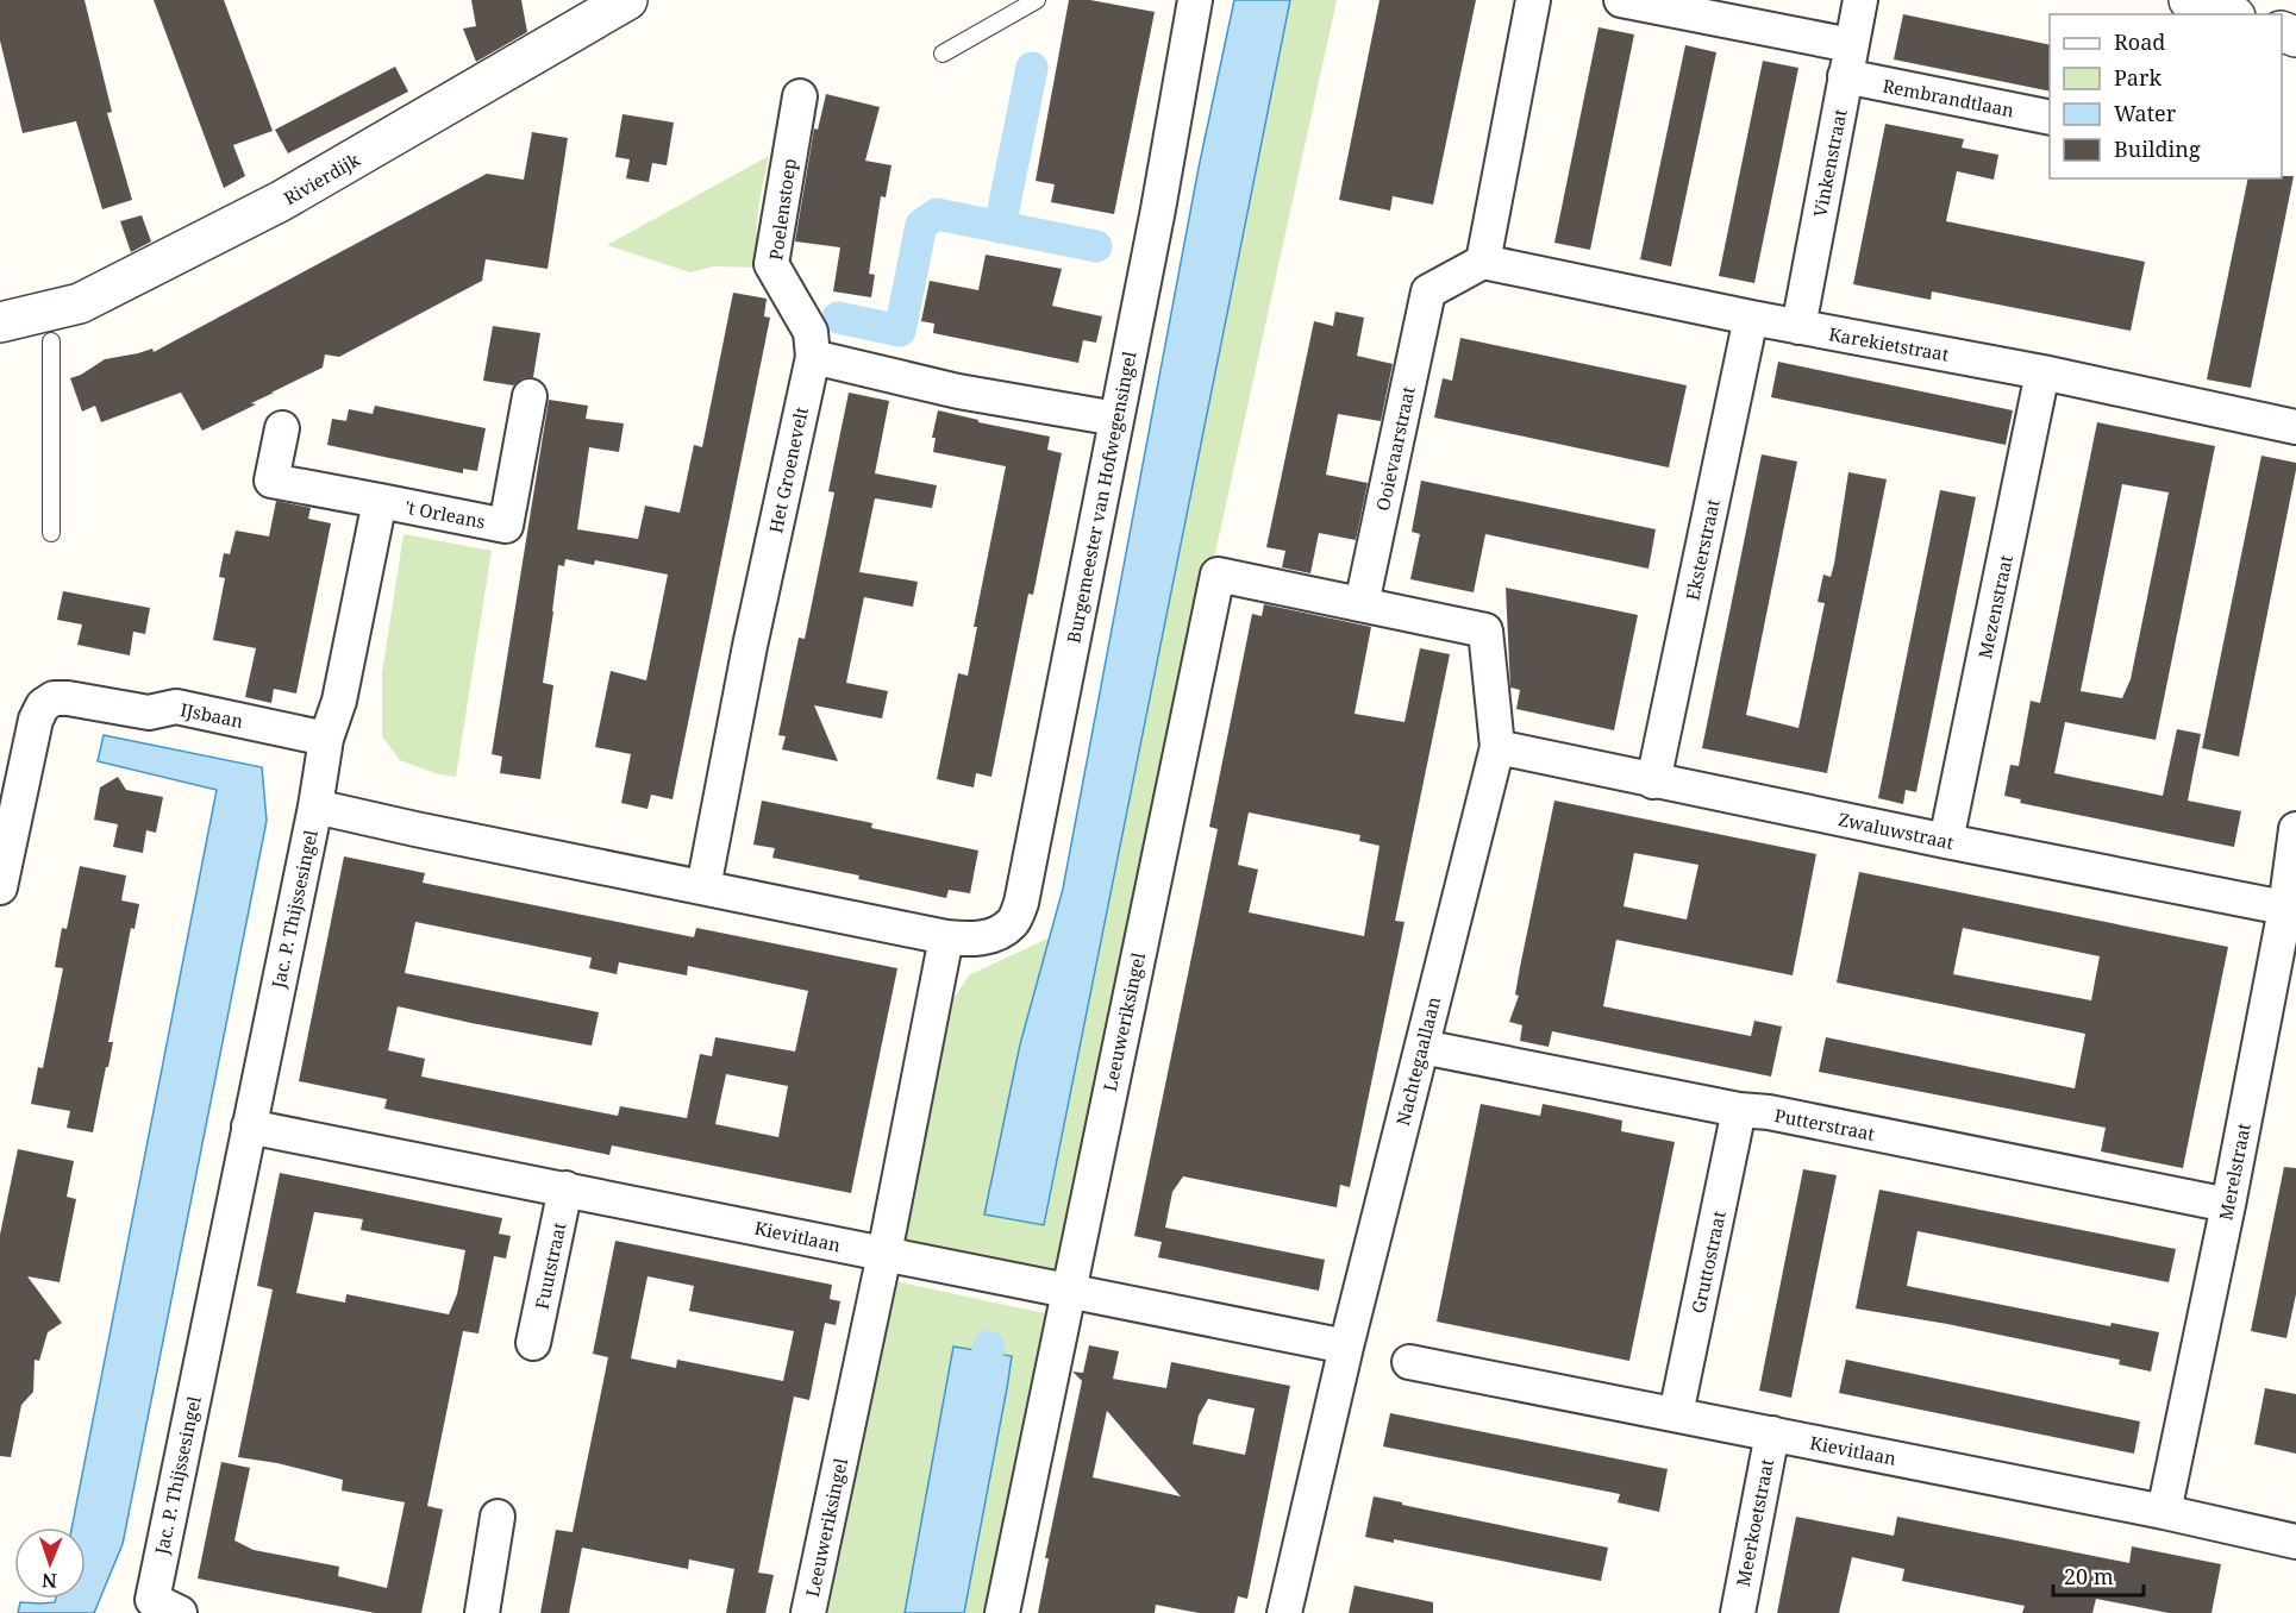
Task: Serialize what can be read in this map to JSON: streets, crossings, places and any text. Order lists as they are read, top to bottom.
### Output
{
  "streets": {
    "street": [
      "Rembrandtlaan",
      "Vinkenstraat",
      "Rivierdijk",
      "Poelenstoep",
      "Karekietstraat",
      "Ooievaarstraat",
      "Het Groenevelt",
      "Burgemeester van Hofwegensingel",
      "'t Orleans",
      "Eksterstraat",
      "Mezenstraat",
      "IJsbaan",
      "Zwaluwstraat",
      "Jac. P. Thijssesingel",
      "Leeuweriksingel",
      "Nachtegaallaan",
      "Putterstraat",
      "Merelstraat",
      "Kievitlaan",
      "Gruttostraat",
      "Fuutstraat",
      "Meerkoetstraat"
    ]
  },
  "crossings": [
    ["Rembrandtlaan", "Vinkenstraat"],
    ["Vinkenstraat", "Karekietstraat"],
    ["Poelenstoep", "Het Groenevelt"],
    ["Karekietstraat", "Ooievaarstraat"],
    ["Karekietstraat", "Eksterstraat"],
    ["Karekietstraat", "Mezenstraat"],
    ["Ooievaarstraat", "Leeuweriksingel"],
    ["Ooievaarstraat", "Nachtegaallaan"],
    ["Het Groenevelt", "Jac. P. Thijssesingel"],
    ["Burgemeester van Hofwegensingel", "Jac. P. Thijssesingel"],
    ["Burgemeester van Hofwegensingel", "Leeuweriksingel"],
    ["'t Orleans", "IJsbaan"],
    ["Eksterstraat", "Zwaluwstraat"],
    ["Mezenstraat", "Zwaluwstraat"],
    ["Zwaluwstraat", "Nachtegaallaan"],
    ["Zwaluwstraat", "Merelstraat"],
    ["Jac. P. Thijssesingel", "Leeuweriksingel"],
    ["Jac. P. Thijssesingel", "Kievitlaan"],
    ["Leeuweriksingel", "Nachtegaallaan"],
    ["Leeuweriksingel", "Kievitlaan"],
    ["Nachtegaallaan", "Putterstraat"],
    ["Nachtegaallaan", "Kievitlaan"],
    ["Putterstraat", "Merelstraat"],
    ["Putterstraat", "Gruttostraat"],
    ["Merelstraat", "Kievitlaan"],
    ["Kievitlaan", "Gruttostraat"],
    ["Kievitlaan", "Fuutstraat"],
    ["Kievitlaan", "Meerkoetstraat"]
  ],
  "legend": [
    "Road",
    "Park",
    "Water",
    "Building"
  ],
  "scale_bar": "20 m",
  "north": "bottom"
}
